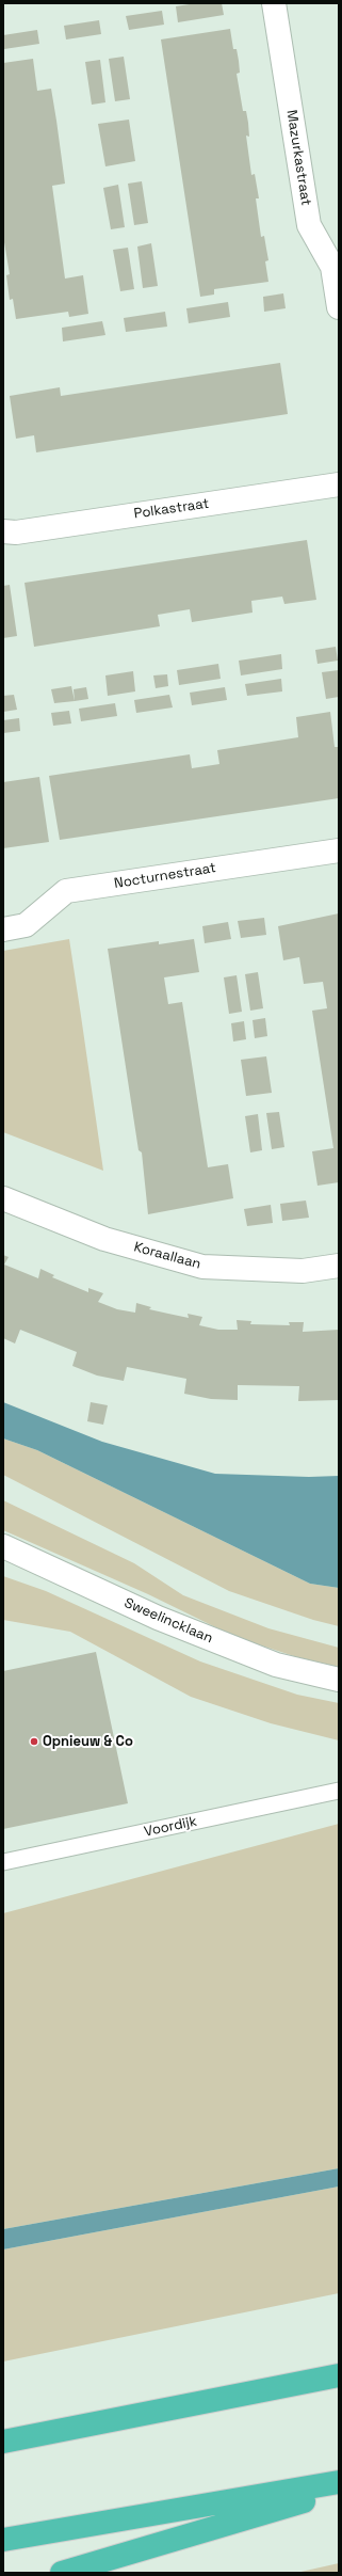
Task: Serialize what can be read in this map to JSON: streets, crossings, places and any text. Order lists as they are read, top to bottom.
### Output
{
  "streets": {
    "street": [
      "Mazurkastraat",
      "Polkastraat",
      "Nocturnestraat",
      "Koraallaan",
      "Sweelincklaan"
    ],
    "lane": ["Voordijk"]
  },
  "places": ["Opnieuw & Co"]
}
